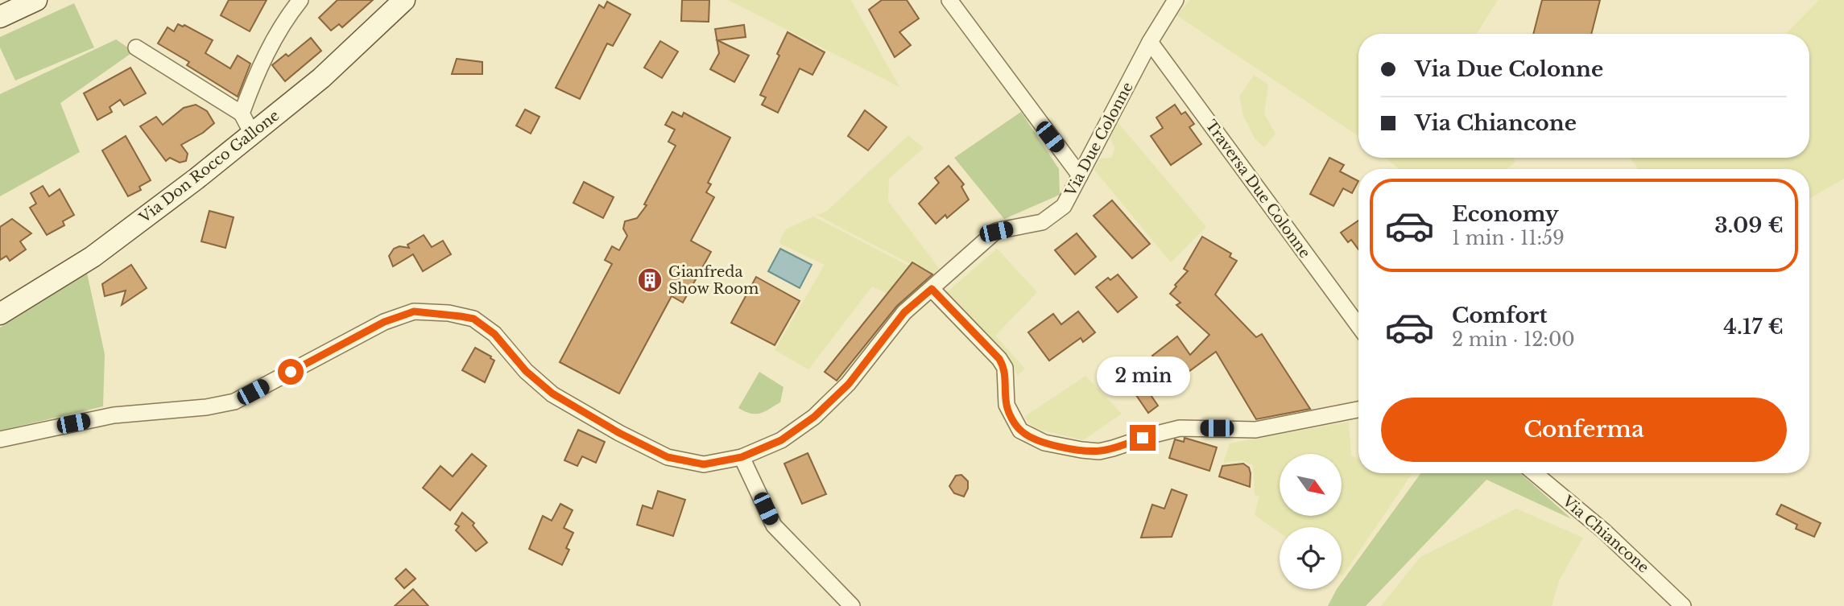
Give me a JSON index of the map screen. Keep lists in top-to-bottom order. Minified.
{"streets":{"main road":["Via Don Rocco Gallone"],"street":["Via Due Colonne","Traversa Due Colonne","Via Chiancone"]},"crossings":[["Via Due Colonne","Traversa Due Colonne"]],"places":{"building":["Gianfreda Show Room"]},"north":"bottom right","page":{"banner":["Via Due Colonne","Via Chiancone"],"list":[{"name":"Economy","note":"1 min · 11:59","value":"3.09 €"},{"name":"Comfort","note":"2 min · 12:00","value":"4.17 €"}],"bubble":"2 min","buttons":"Conferma"}}
